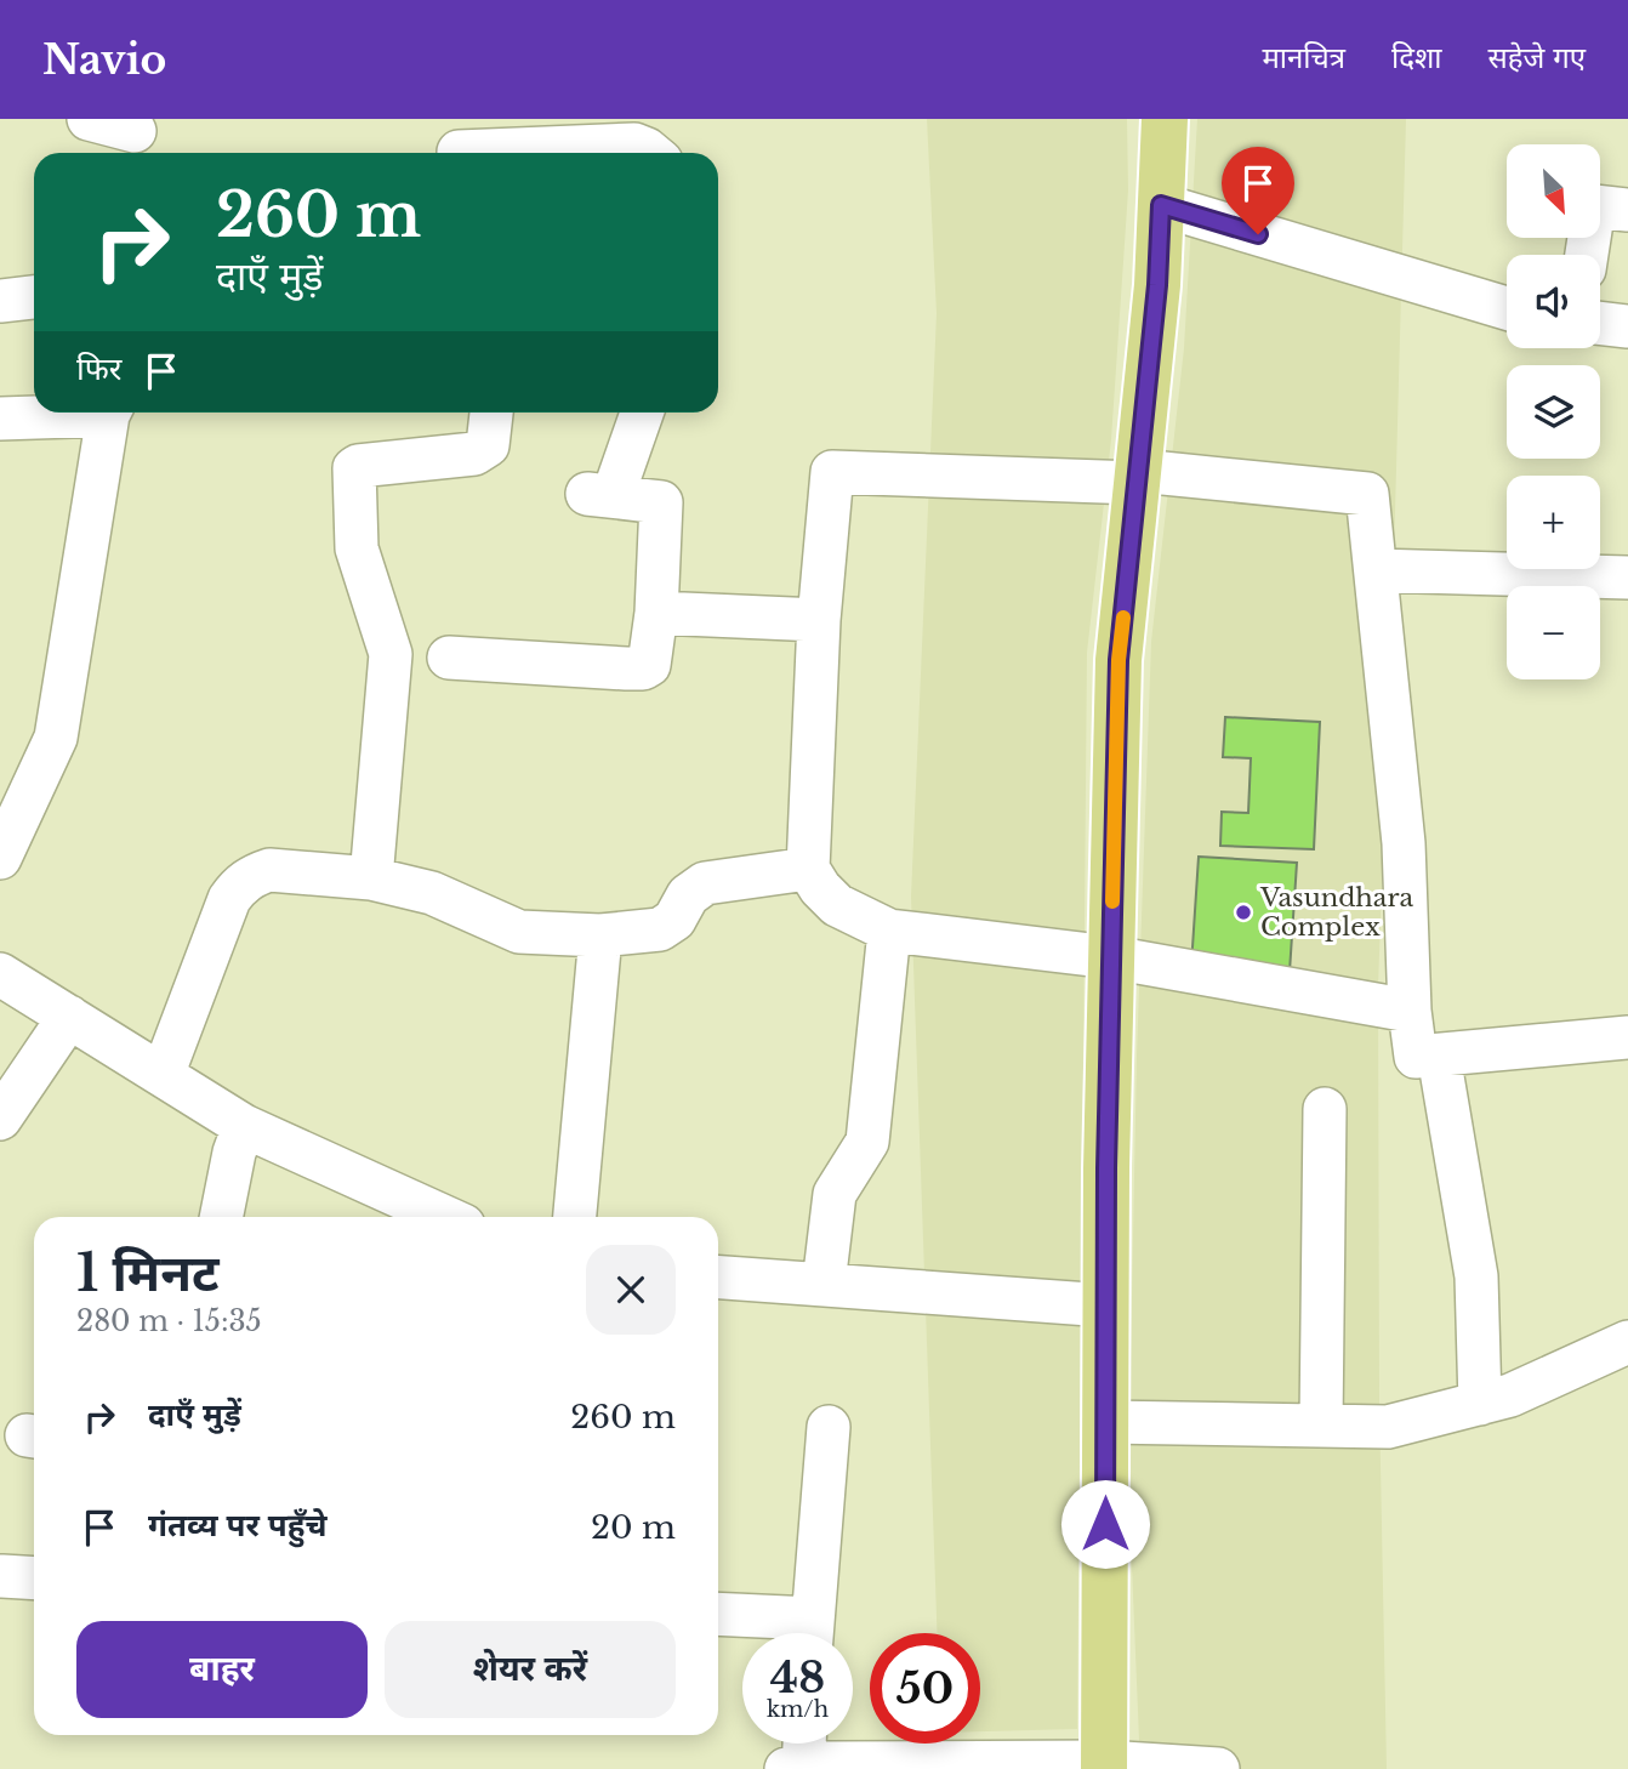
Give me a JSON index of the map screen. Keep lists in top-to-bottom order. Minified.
{"places":["Vasundhara Complex"],"north":"bottom right","page":{"header":"Navio","nav":["मानचित्र","दिशा","सहेजे गए"],"map_buttons":["+","−"],"turn":["260 m","दाएँ मुड़ें"],"then":"फिर","heading":["1 मिनट","280 m · 15:35"],"list":[{"name":"दाएँ मुड़ें","value":"260 m"},{"name":"गंतव्य पर पहुँचे","value":"20 m"}],"buttons":["बाहर","शेयर करें"],"speed":"48 km/h","limit":"50"}}
